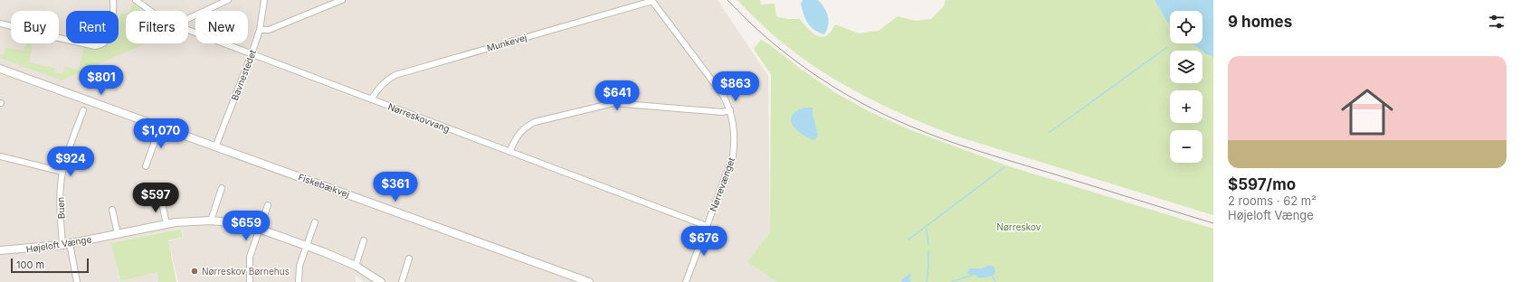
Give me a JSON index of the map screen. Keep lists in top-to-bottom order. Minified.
{"streets":{"street":["Munkevej","Bavnestedet","Nørreskovvang","Nørrevænget","Fiskebækvej","Buen","Højeloft Vænge"]},"crossings":[["Munkevej","Nørreskovvang"],["Munkevej","Nørrevænget"],["Bavnestedet","Nørreskovvang"],["Bavnestedet","Fiskebækvej"],["Nørreskovvang","Nørrevænget"],["Buen","Højeloft Vænge"]],"parks":["Nørreskov"],"places":["Nørreskov Børnehus"],"scale_bar":"100 m","page":{"heading":"9 homes","map_buttons":["+","−"],"chip":["Buy","Rent","Filters","New"],"list":[{"name":"$597/mo","note":"2 rooms · 62 m² · Højeloft Vænge"}],"price":["$801","$863","$641","$1,070","$924","$361","$597","$659","$676"],"scale":"100 m"}}
